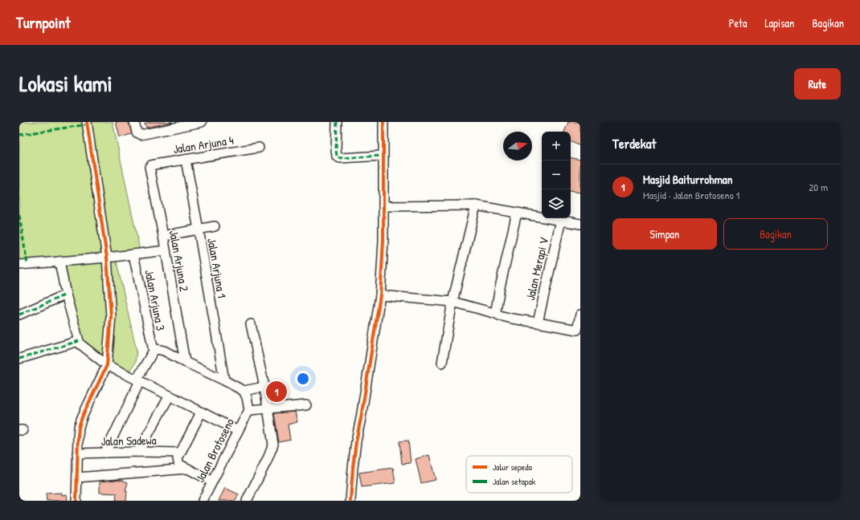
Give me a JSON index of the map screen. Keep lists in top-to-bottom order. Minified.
{"streets":{"street":["Jalan Arjuna 4","Jalan Arjuna 2","Jalan Arjuna 1","Jalan Merapi V","Jalan Arjuna 3","Jalan Sadewa","Jalan Brotoseno"]},"crossings":[["Jalan Arjuna 4","Jalan Arjuna 2"],["Jalan Arjuna 4","Jalan Arjuna 1"]],"legend":["Jalur sepeda","Jalan setapak"],"north":"right","page":{"header":"Turnpoint","nav":["Peta","Lapisan","Bagikan"],"title":"Lokasi kami","buttons":["Rute",["Simpan","Bagikan"]],"heading":"Terdekat","map_buttons":["+","−"],"list":[{"mark":"1","name":"Masjid Baiturrohman","note":"Masjid · Jalan Brotoseno 1","value":"20 m"}],"pins":"1"}}
